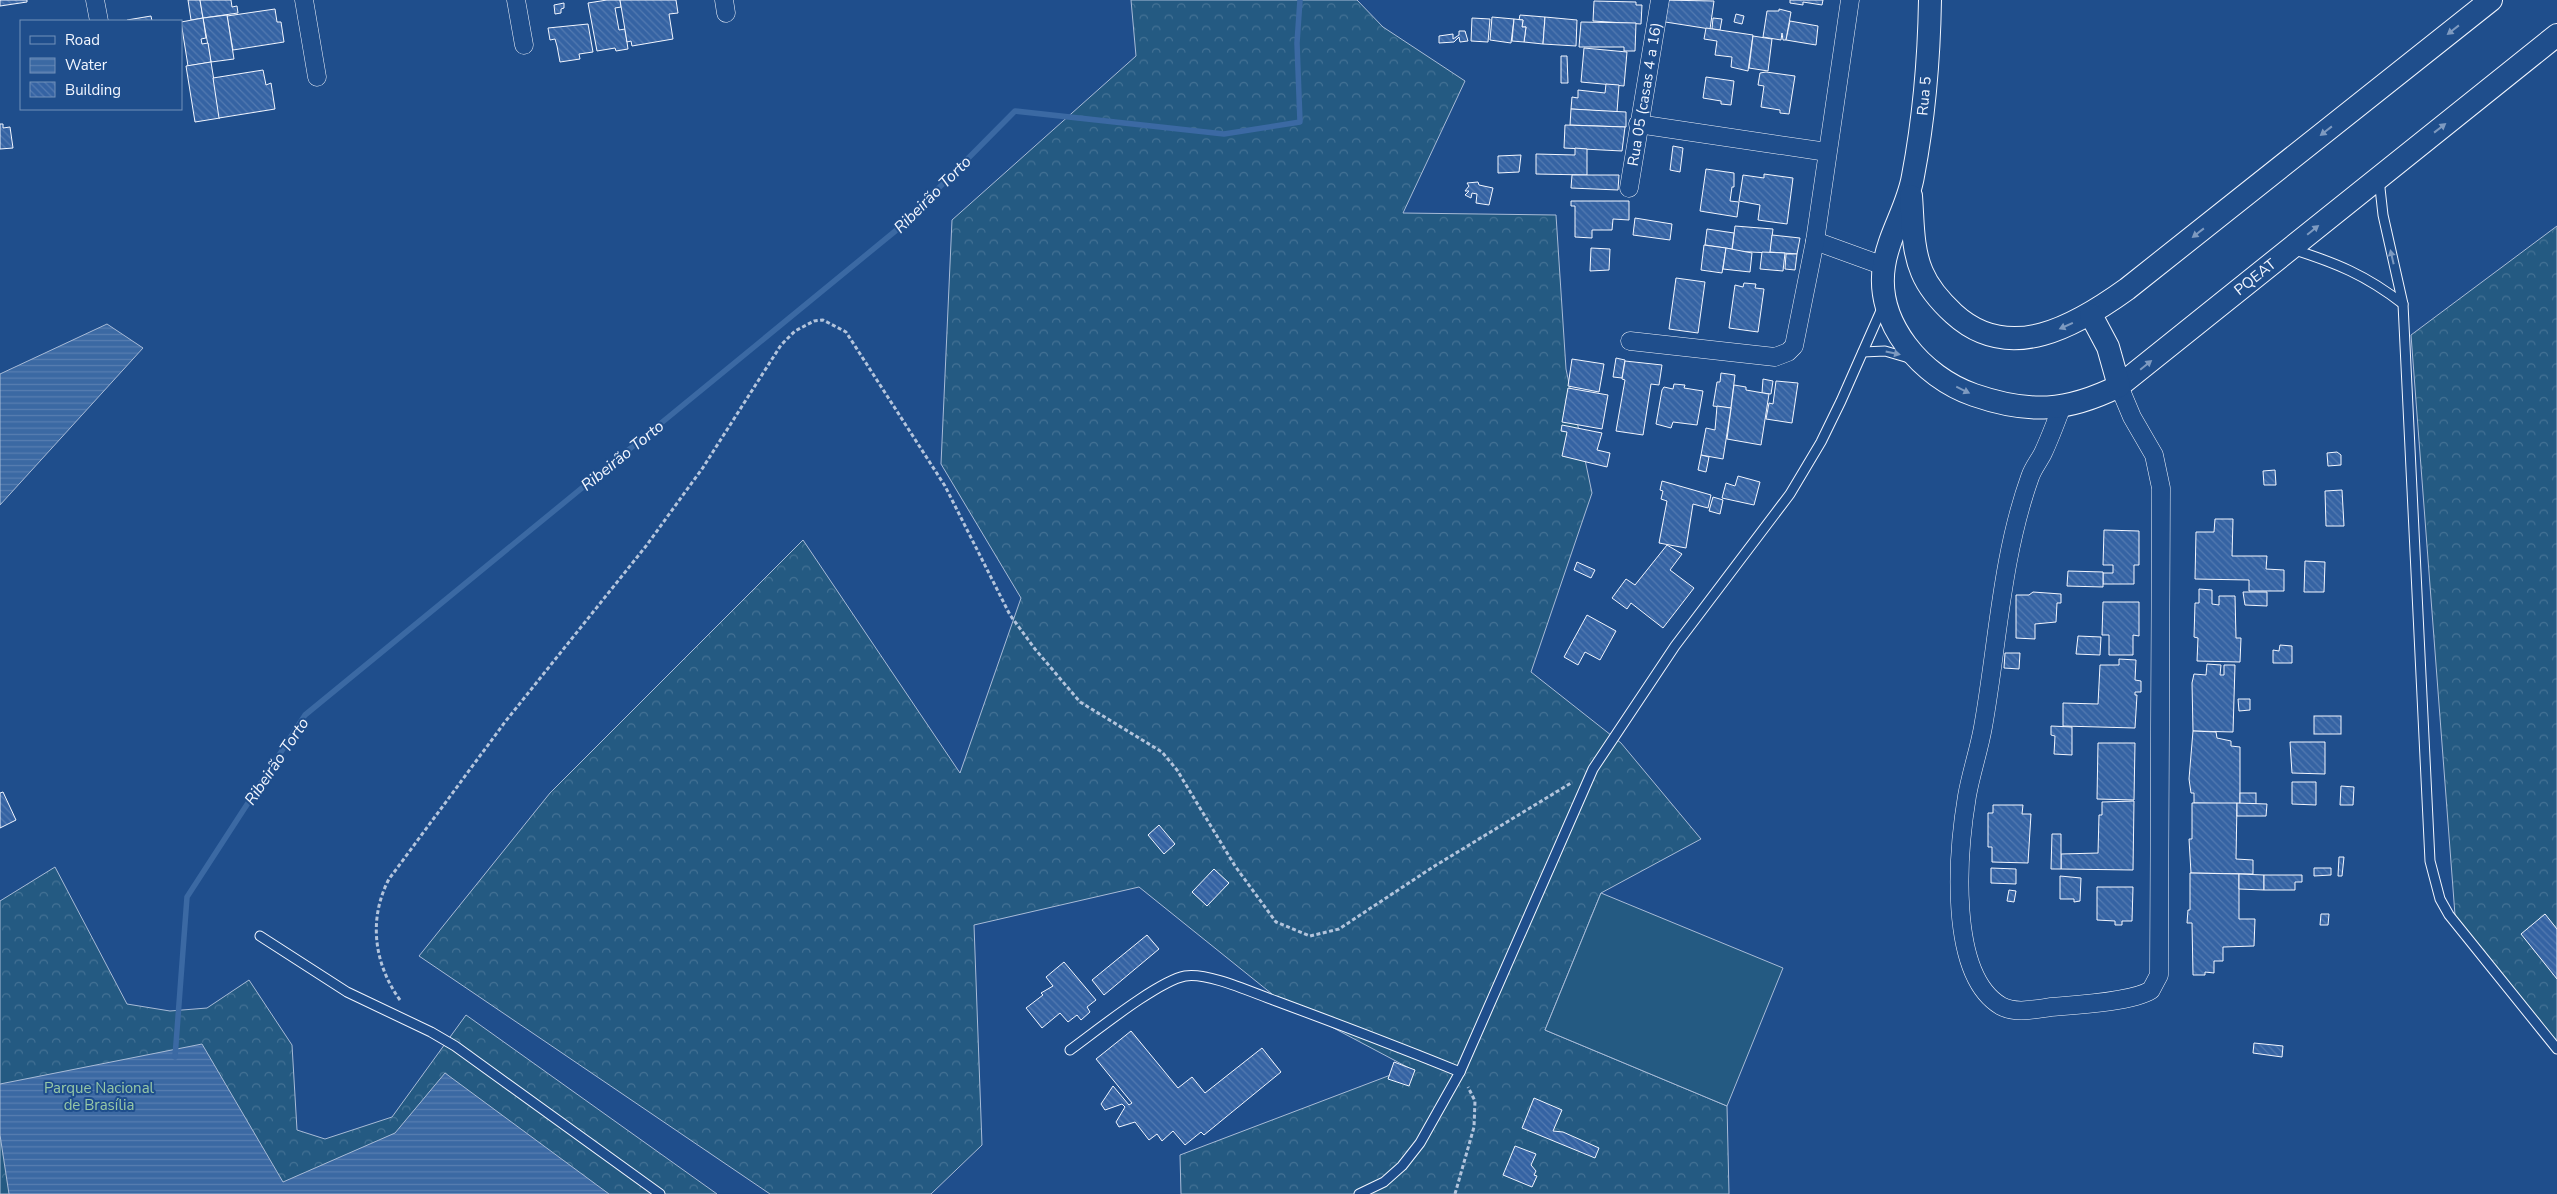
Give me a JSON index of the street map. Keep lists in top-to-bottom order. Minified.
{"streets":{"street":["Rua 05 (casas 4 a 16)","Rua 5","PQEAT"]},"water":["Ribeirão Torto"],"parks":["Parque Nacional de Brasília"],"legend":["Road","Water","Building"]}
